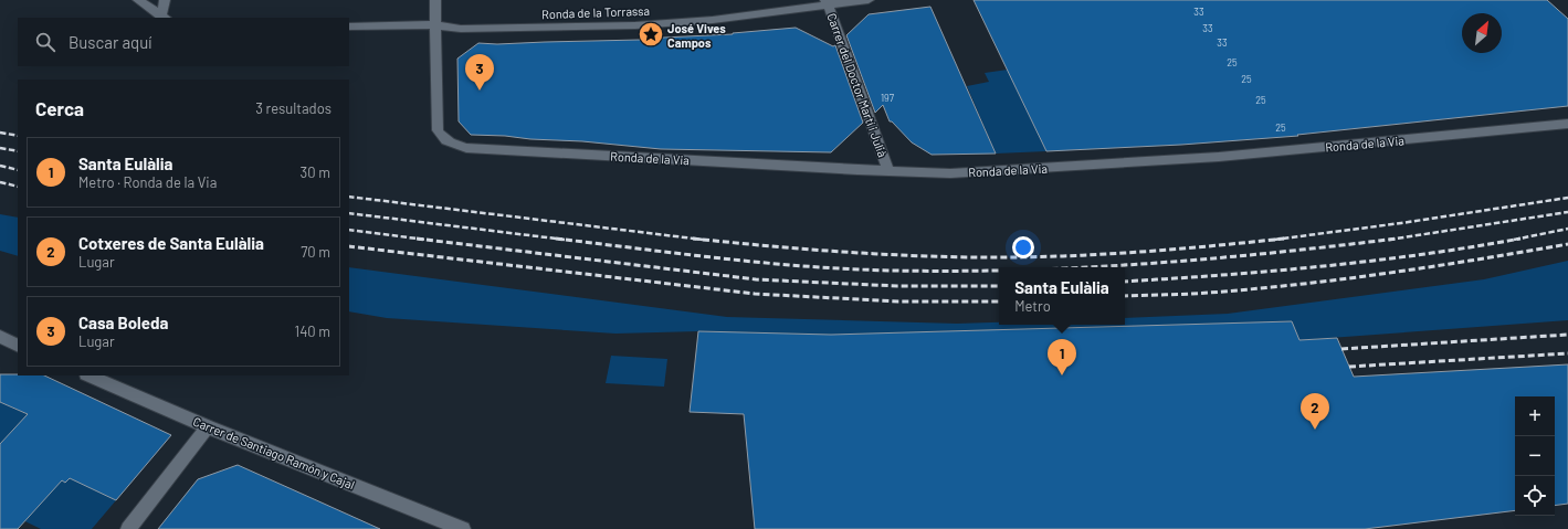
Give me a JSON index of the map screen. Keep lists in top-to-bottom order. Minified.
{"streets":{"street":["Ronda de la Torrassa","Carrer del Doctor Martí i Julià","Ronda de la Via","Carrer de Santiago Ramón y Cajal"]},"crossings":[["Ronda de la Torrassa","Carrer del Doctor Martí i Julià"],["Ronda de la Torrassa","Ronda de la Via"],["Carrer del Doctor Martí i Julià","Ronda de la Via"]],"places":{"place":["José Vives Campos"]},"house_numbers":["33","33","33","25","25","197","25","25"],"north":"top right","page":{"search":"Buscar aquí","pins":["3","1","2"],"heading":["Cerca","3 resultados"],"list":[{"mark":"1","name":"Santa Eulàlia","note":"Metro · Ronda de la Via","value":"30 m"},{"mark":"2","name":"Cotxeres de Santa Eulàlia","note":"Lugar","value":"70 m"},{"mark":"3","name":"Casa Boleda","note":"Lugar","value":"140 m"}],"popup":["Santa Eulàlia","Metro"],"map_buttons":["+","−"]}}
